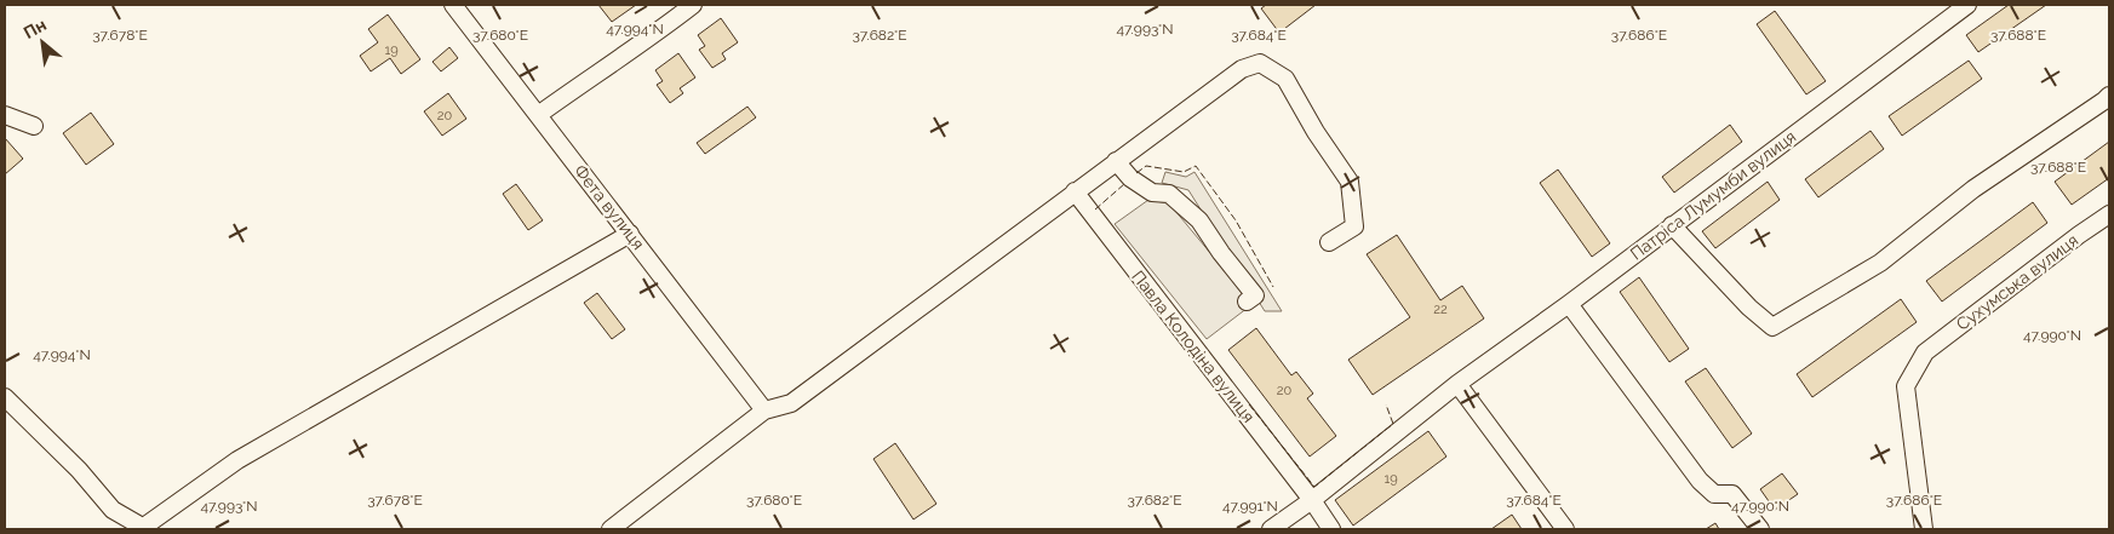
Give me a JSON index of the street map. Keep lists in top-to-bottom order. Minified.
{"streets":{"street":["Патріса Лумумби вулиця","Фета вулиця","Сухумська вулиця","Павла Колодіна вулиця"]},"crossings":[["Патріса Лумумби вулиця","Павла Колодіна вулиця"]],"house_numbers":["19","20","22","20","19"],"north":"top left","coordinates":["47.993°N","47.994°N","37.678°E","37.680°E","37.684°E","37.686°E","37.682°E","37.688°E","47.990°N","47.991°N"]}
